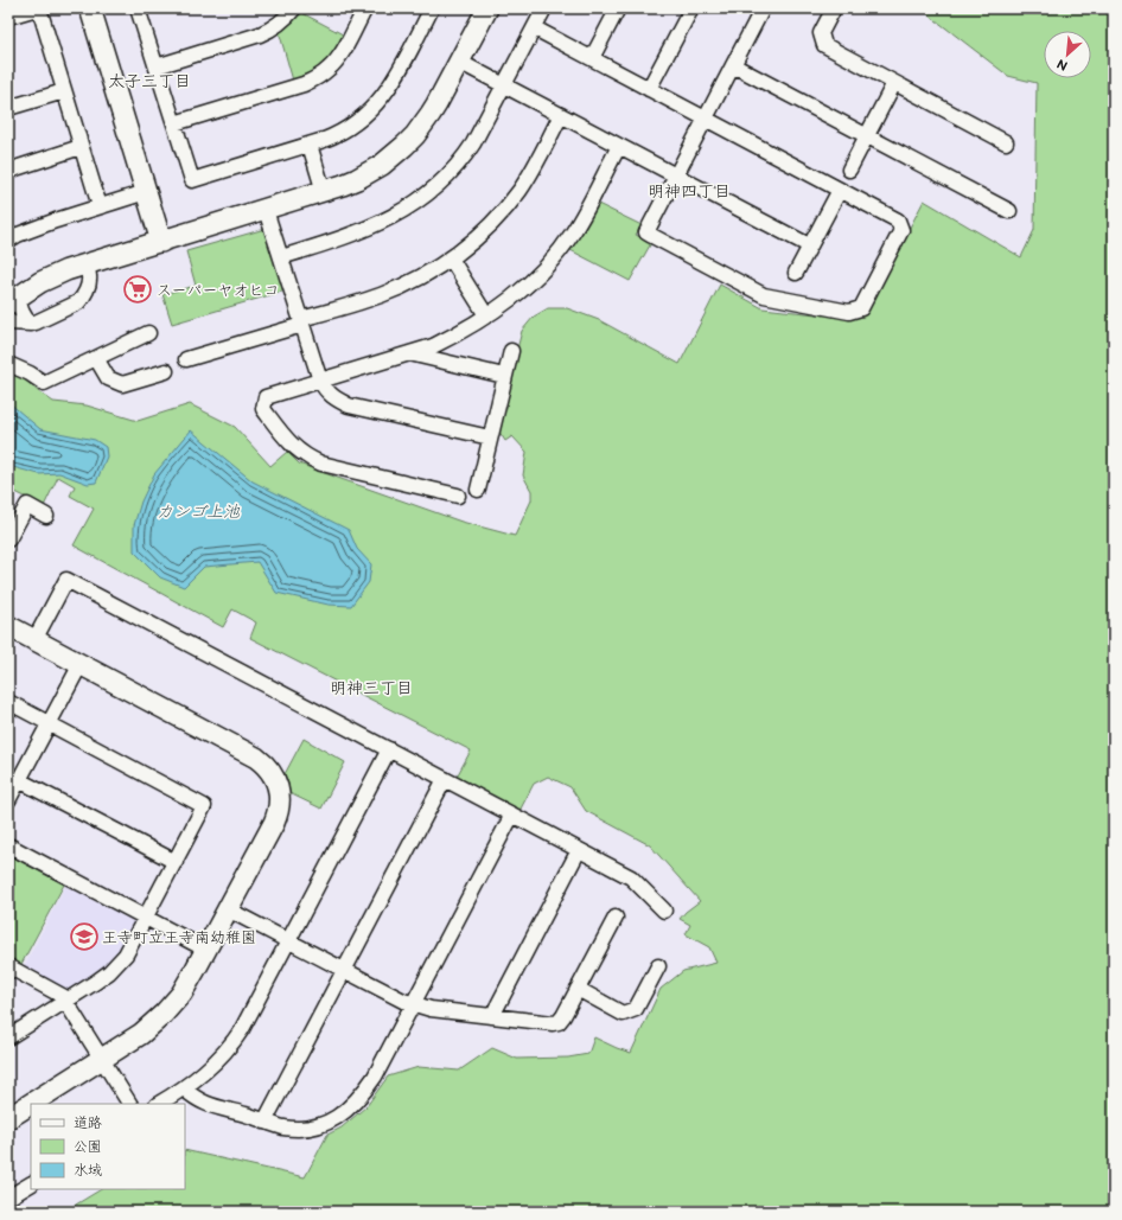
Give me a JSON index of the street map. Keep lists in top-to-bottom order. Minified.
{"districts":["太子三丁目","明神四丁目","明神三丁目"],"water":["カンゴ上池"],"places":{"supermarket":["スーパーヤオヒコ"],"school or university":["王寺町立王寺南幼稚園"]},"legend":["道路","公園","水域"],"north":"bottom left"}
